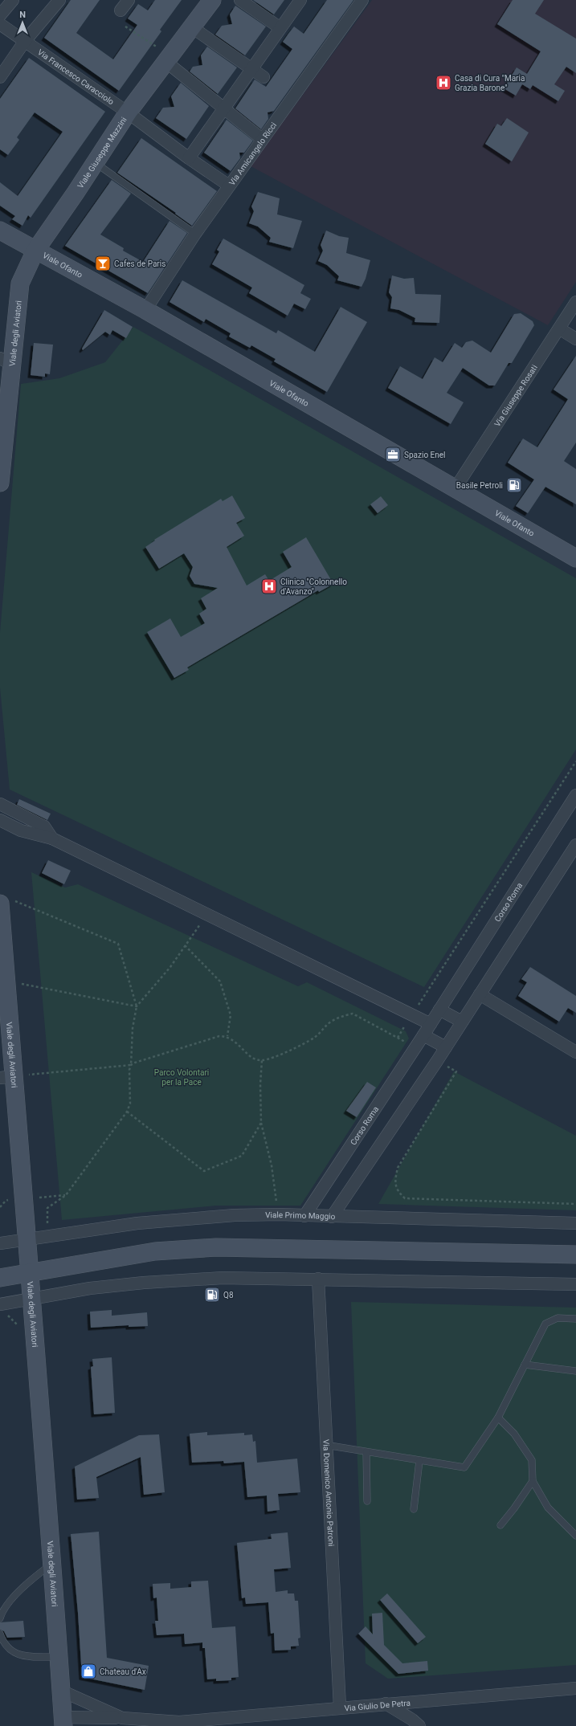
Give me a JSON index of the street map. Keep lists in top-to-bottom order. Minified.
{"streets":{"main road":["Viale Giuseppe Mazzini","Viale Ofanto","Viale degli Aviatori"],"street":["Via Francesco Caracciolo","Via Amicangelo Ricci","Via Giuseppe Rosati","Corso Roma","Viale Primo Maggio","Via Domenico Antonio Patroni","Via Giulio De Petra"]},"crossings":[["Via Francesco Caracciolo","Viale Giuseppe Mazzini"],["Via Francesco Caracciolo","Via Amicangelo Ricci"],["Viale Giuseppe Mazzini","Viale Ofanto"],["Viale Giuseppe Mazzini","Viale degli Aviatori"],["Via Amicangelo Ricci","Viale Ofanto"],["Viale Ofanto","Viale degli Aviatori"],["Viale Ofanto","Via Giuseppe Rosati"],["Viale degli Aviatori","Viale Primo Maggio"],["Corso Roma","Viale Primo Maggio"],["Via Domenico Antonio Patroni","Via Giulio De Petra"]],"parks":["Parco Volontari per la Pace"],"places":{"hospital":["Casa di Cura \"Maria Grazia Barone\"","Clinica \"Colonnello d'Avanzo\""],"bar":["Cafes de Paris"],"office":["Spazio Enel"],"fuel station":["Basile Petroli","Q8"],"shop":["Chateau d'Ax"]},"north":"top"}
